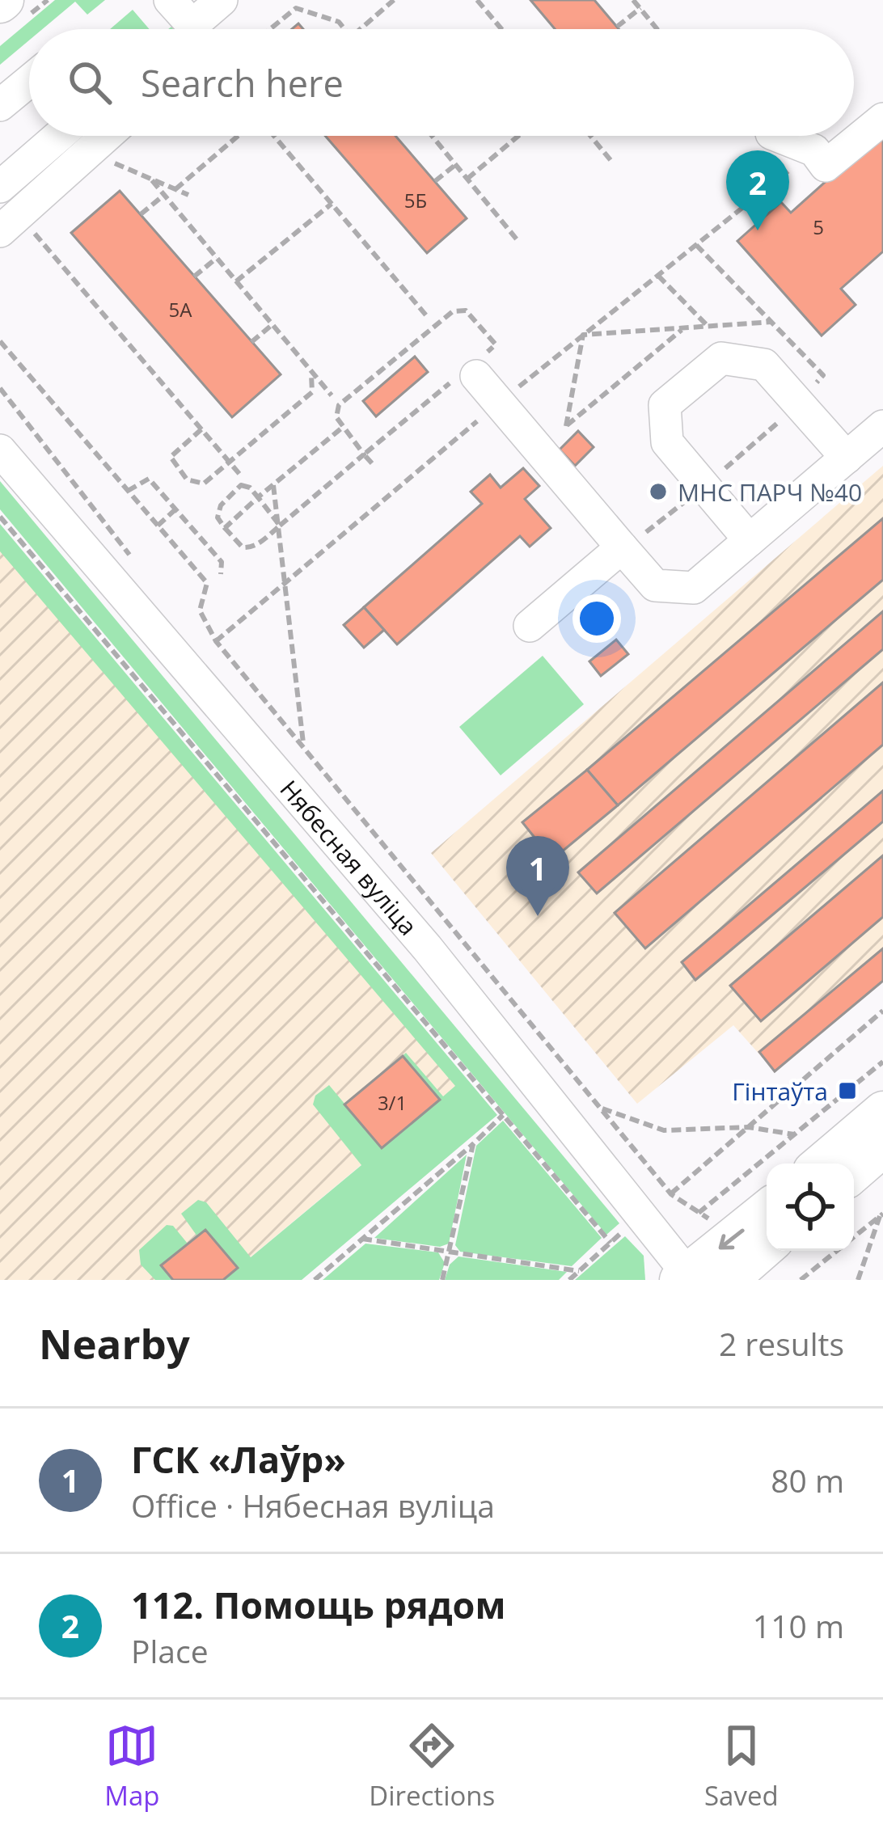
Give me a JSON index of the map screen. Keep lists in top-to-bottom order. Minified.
{"streets":{"street":["Нябесная вуліца"]},"places":{"other":["МНС ПАРЧ №40"],"transit":["Гінтаўта"]},"house_numbers":["5Б","5","5А","3/1"],"page":{"search":"Search here","pins":["2","1"],"heading":["Nearby","2 results"],"list":[{"mark":"1","name":"ГСК «Лаўр»","note":"Office · Нябесная вуліца","value":"80 m"},{"mark":"2","name":"112. Помощь рядом","note":"Place","value":"110 m"}],"nav":["Map","Directions","Saved"]}}
